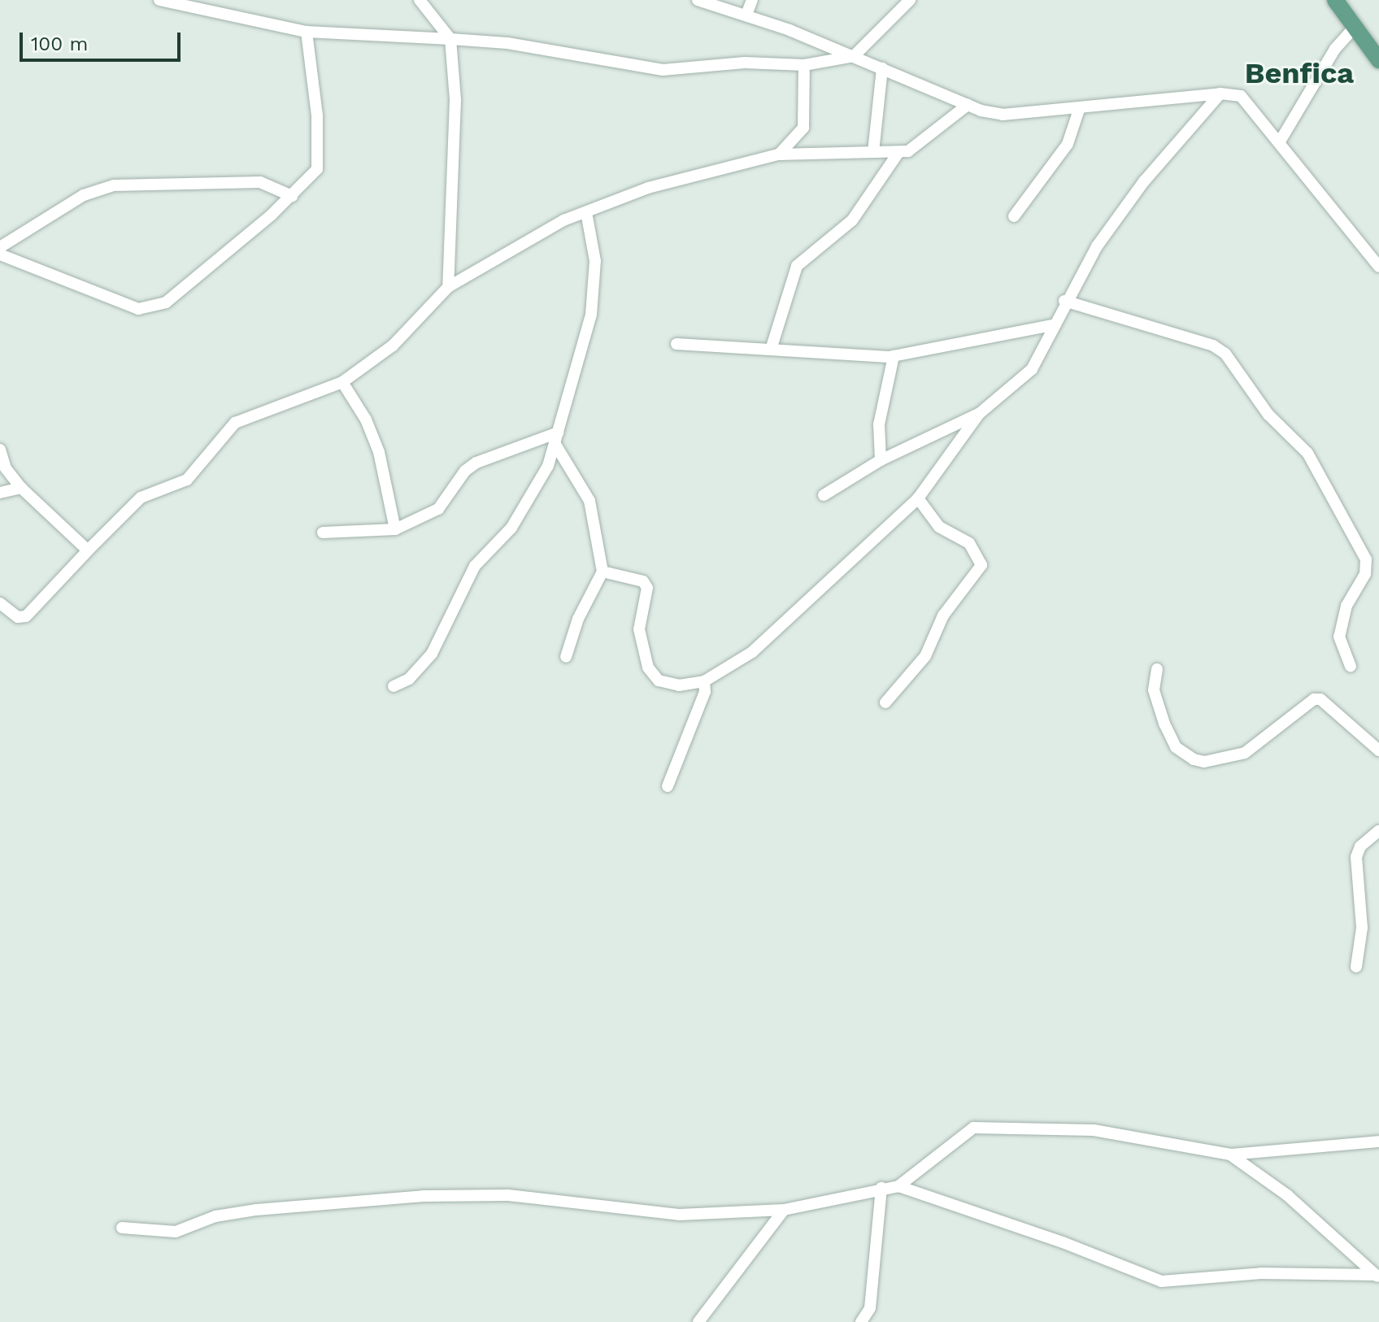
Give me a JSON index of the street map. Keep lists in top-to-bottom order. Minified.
{"districts":["Benfica"],"scale_bar":"100 m"}
